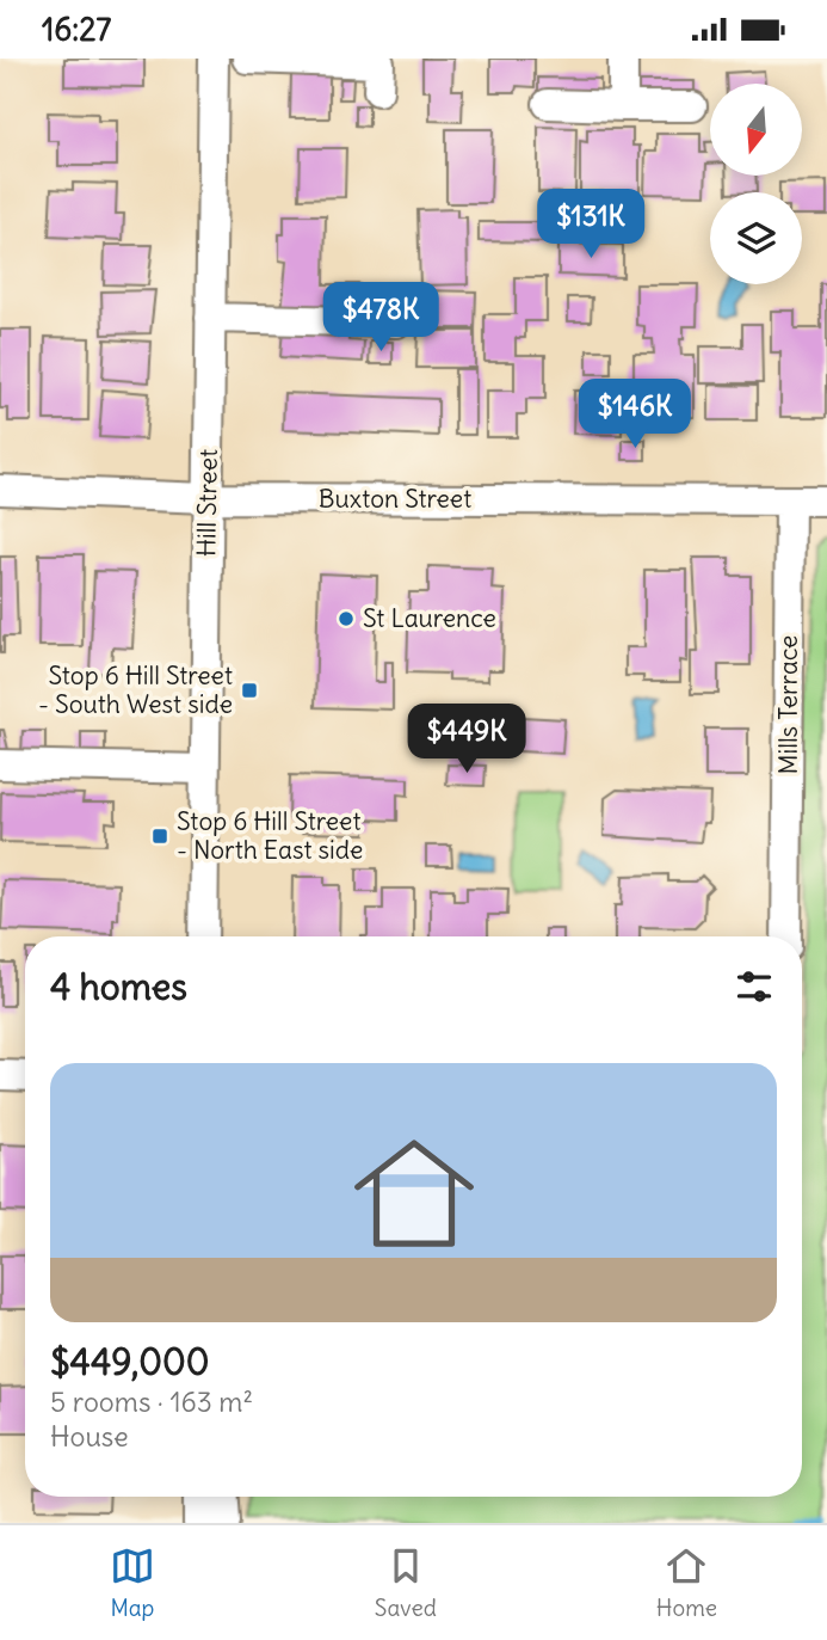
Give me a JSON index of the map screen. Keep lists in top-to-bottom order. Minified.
{"streets":{"street":["Buxton Street","Hill Street","Mills Terrace"]},"crossings":[["Buxton Street","Hill Street"],["Buxton Street","Mills Terrace"]],"places":{"other":["St Laurence"],"transit":["Stop 6 Hill Street - South West side","Stop 6 Hill Street - North East side"]},"north":"bottom","page":{"status":"16:27","price":["$131K","$478K","$146K","$449K"],"heading":"4 homes","list":[{"name":"$449,000","note":"5 rooms · 163 m² · House"}],"tabs":["Map","Saved","Home"]}}
